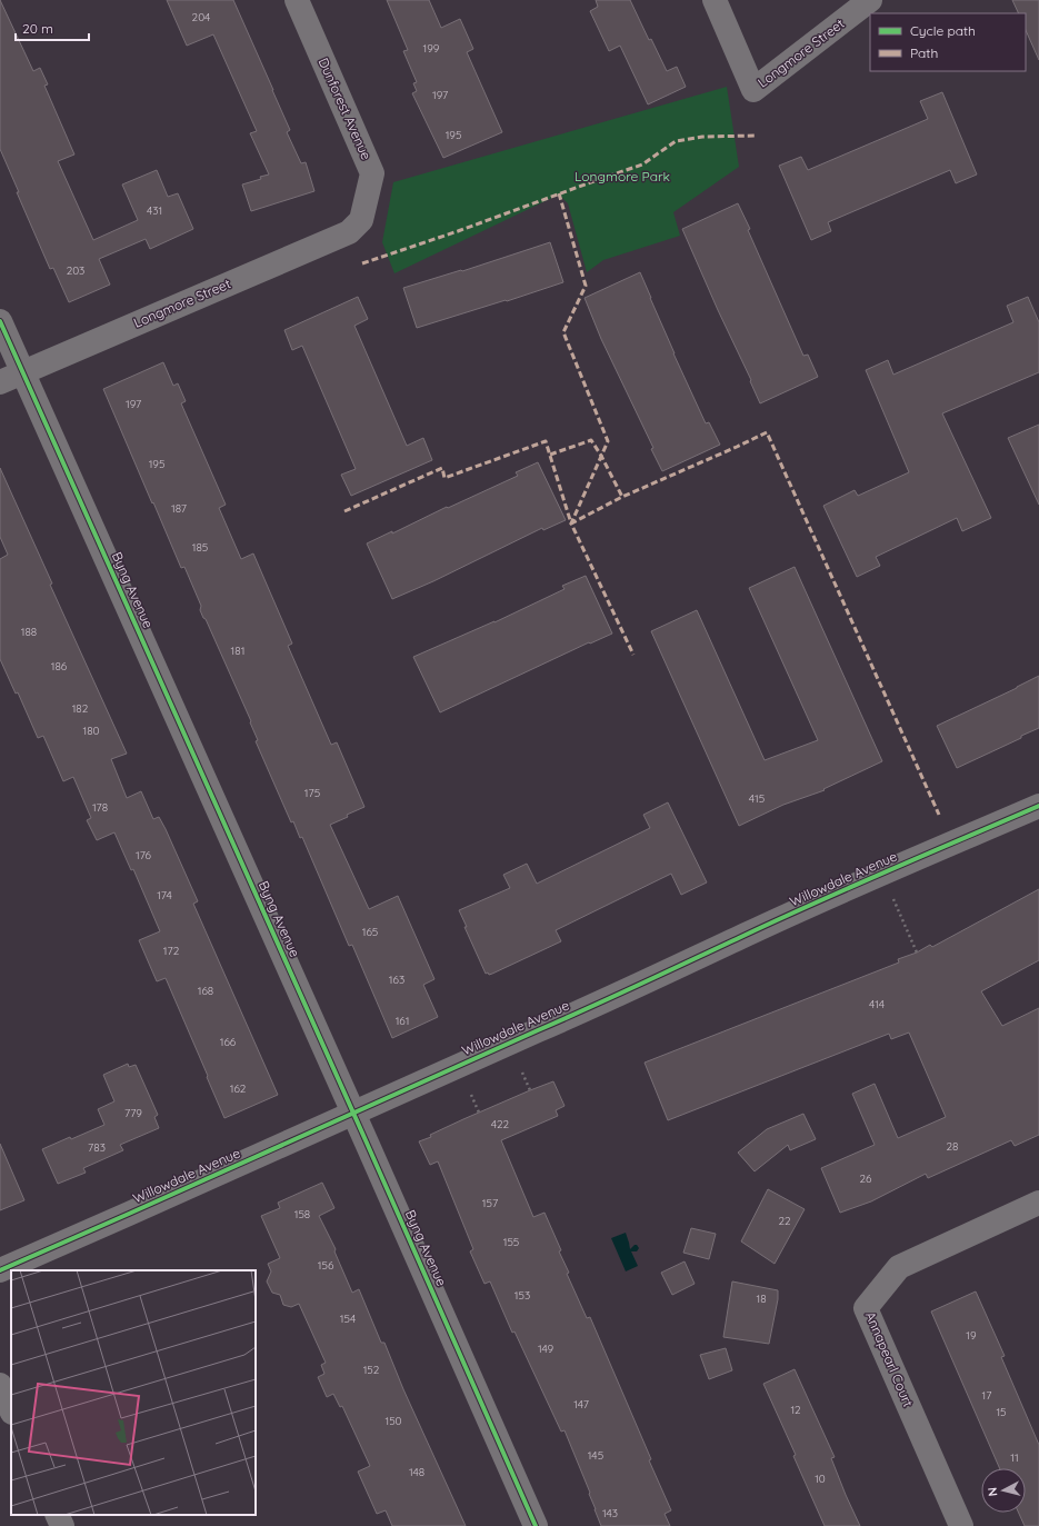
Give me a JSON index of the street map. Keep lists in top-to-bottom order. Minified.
{"streets":{"street":["Longmore Street","Dunforest Avenue","Byng Avenue","Willowdale Avenue","Annapearl Court"]},"crossings":[["Longmore Street","Dunforest Avenue"],["Longmore Street","Byng Avenue"],["Byng Avenue","Willowdale Avenue"]],"parks":["Longmore Park"],"house_numbers":["204","199","197","195","431","203","197","195","187","185","188","181","186","182","180","175","415","178","176","174","165","172","163","168","414","161","166","162","779","422","28","783","26","157","158","22","155","156","153","18","154","19","149","152","17","147","12","15","150","145","11","148","10","143"],"legend":["Cycle path","Path"],"scale_bar":"20 m","north":"left"}
